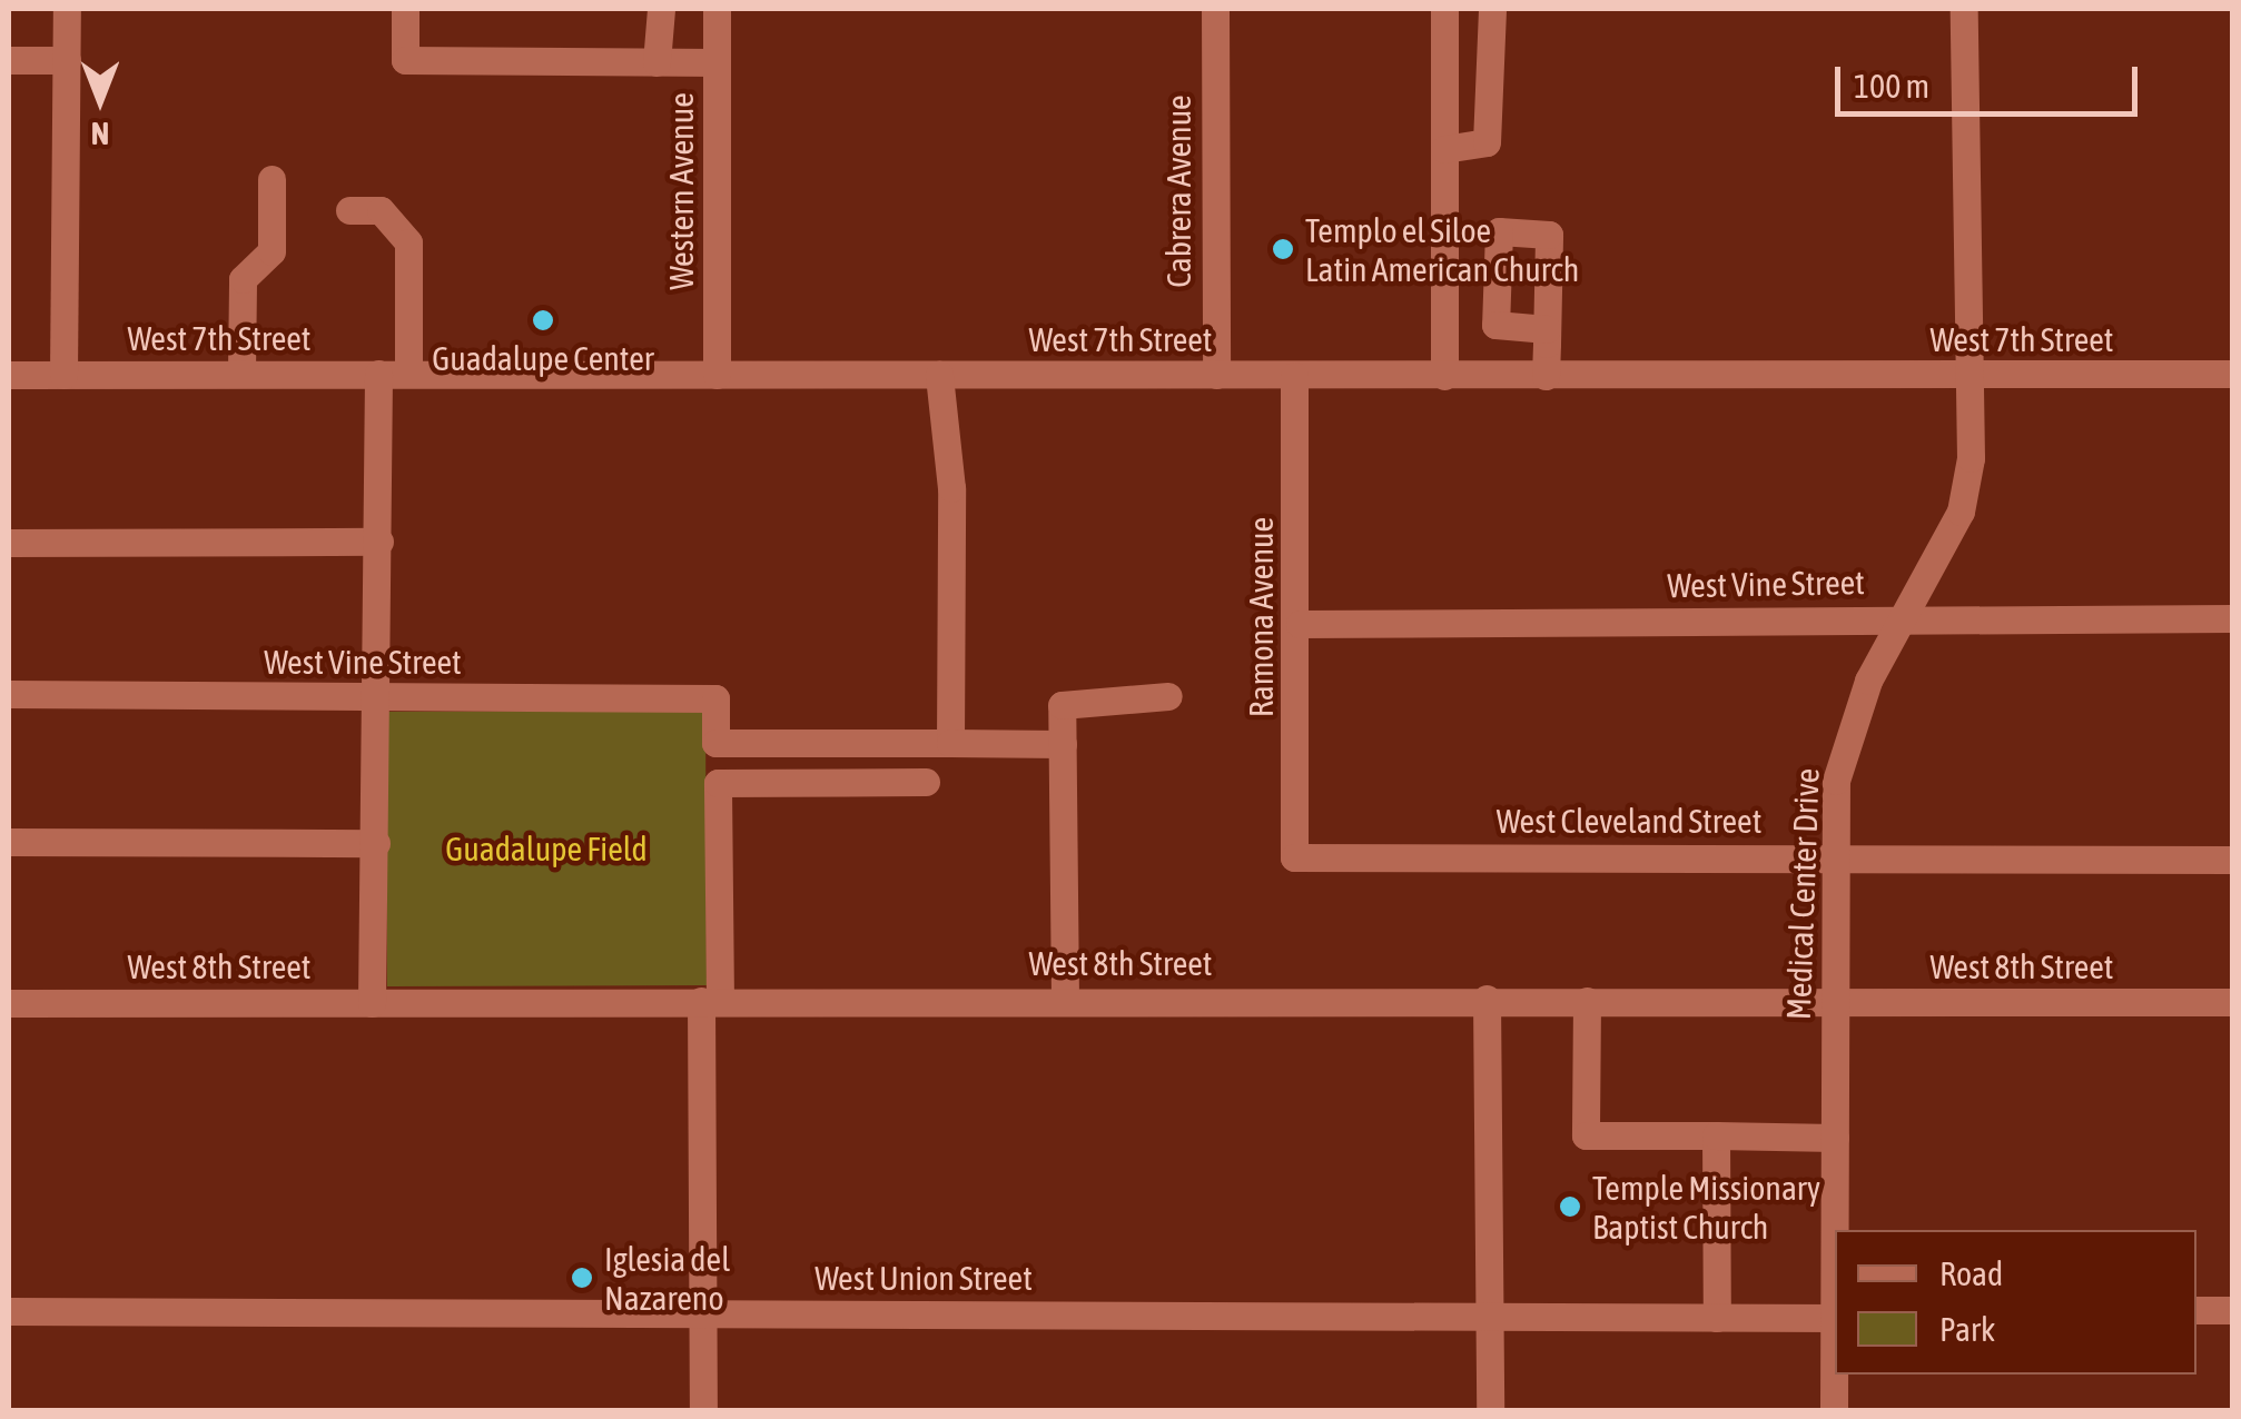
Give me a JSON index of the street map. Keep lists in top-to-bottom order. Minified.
{"streets":{"street":["Western Avenue","Cabrera Avenue","West 7th Street","West Vine Street","Ramona Avenue","West Cleveland Street","Medical Center Drive","West 8th Street","West Union Street"]},"crossings":[["Western Avenue","West 7th Street"],["Cabrera Avenue","West 7th Street"],["West 7th Street","Ramona Avenue"],["West 7th Street","Medical Center Drive"],["West Vine Street","Ramona Avenue"],["West Vine Street","Medical Center Drive"],["Ramona Avenue","West Cleveland Street"],["West Cleveland Street","Medical Center Drive"],["Medical Center Drive","West 8th Street"]],"parks":["Guadalupe Field"],"places":["Templo el Siloe Latin American Church","Guadalupe Center","Temple Missionary Baptist Church","Iglesia del Nazareno"],"legend":["Road","Park"],"scale_bar":"100 m","north":"bottom"}
